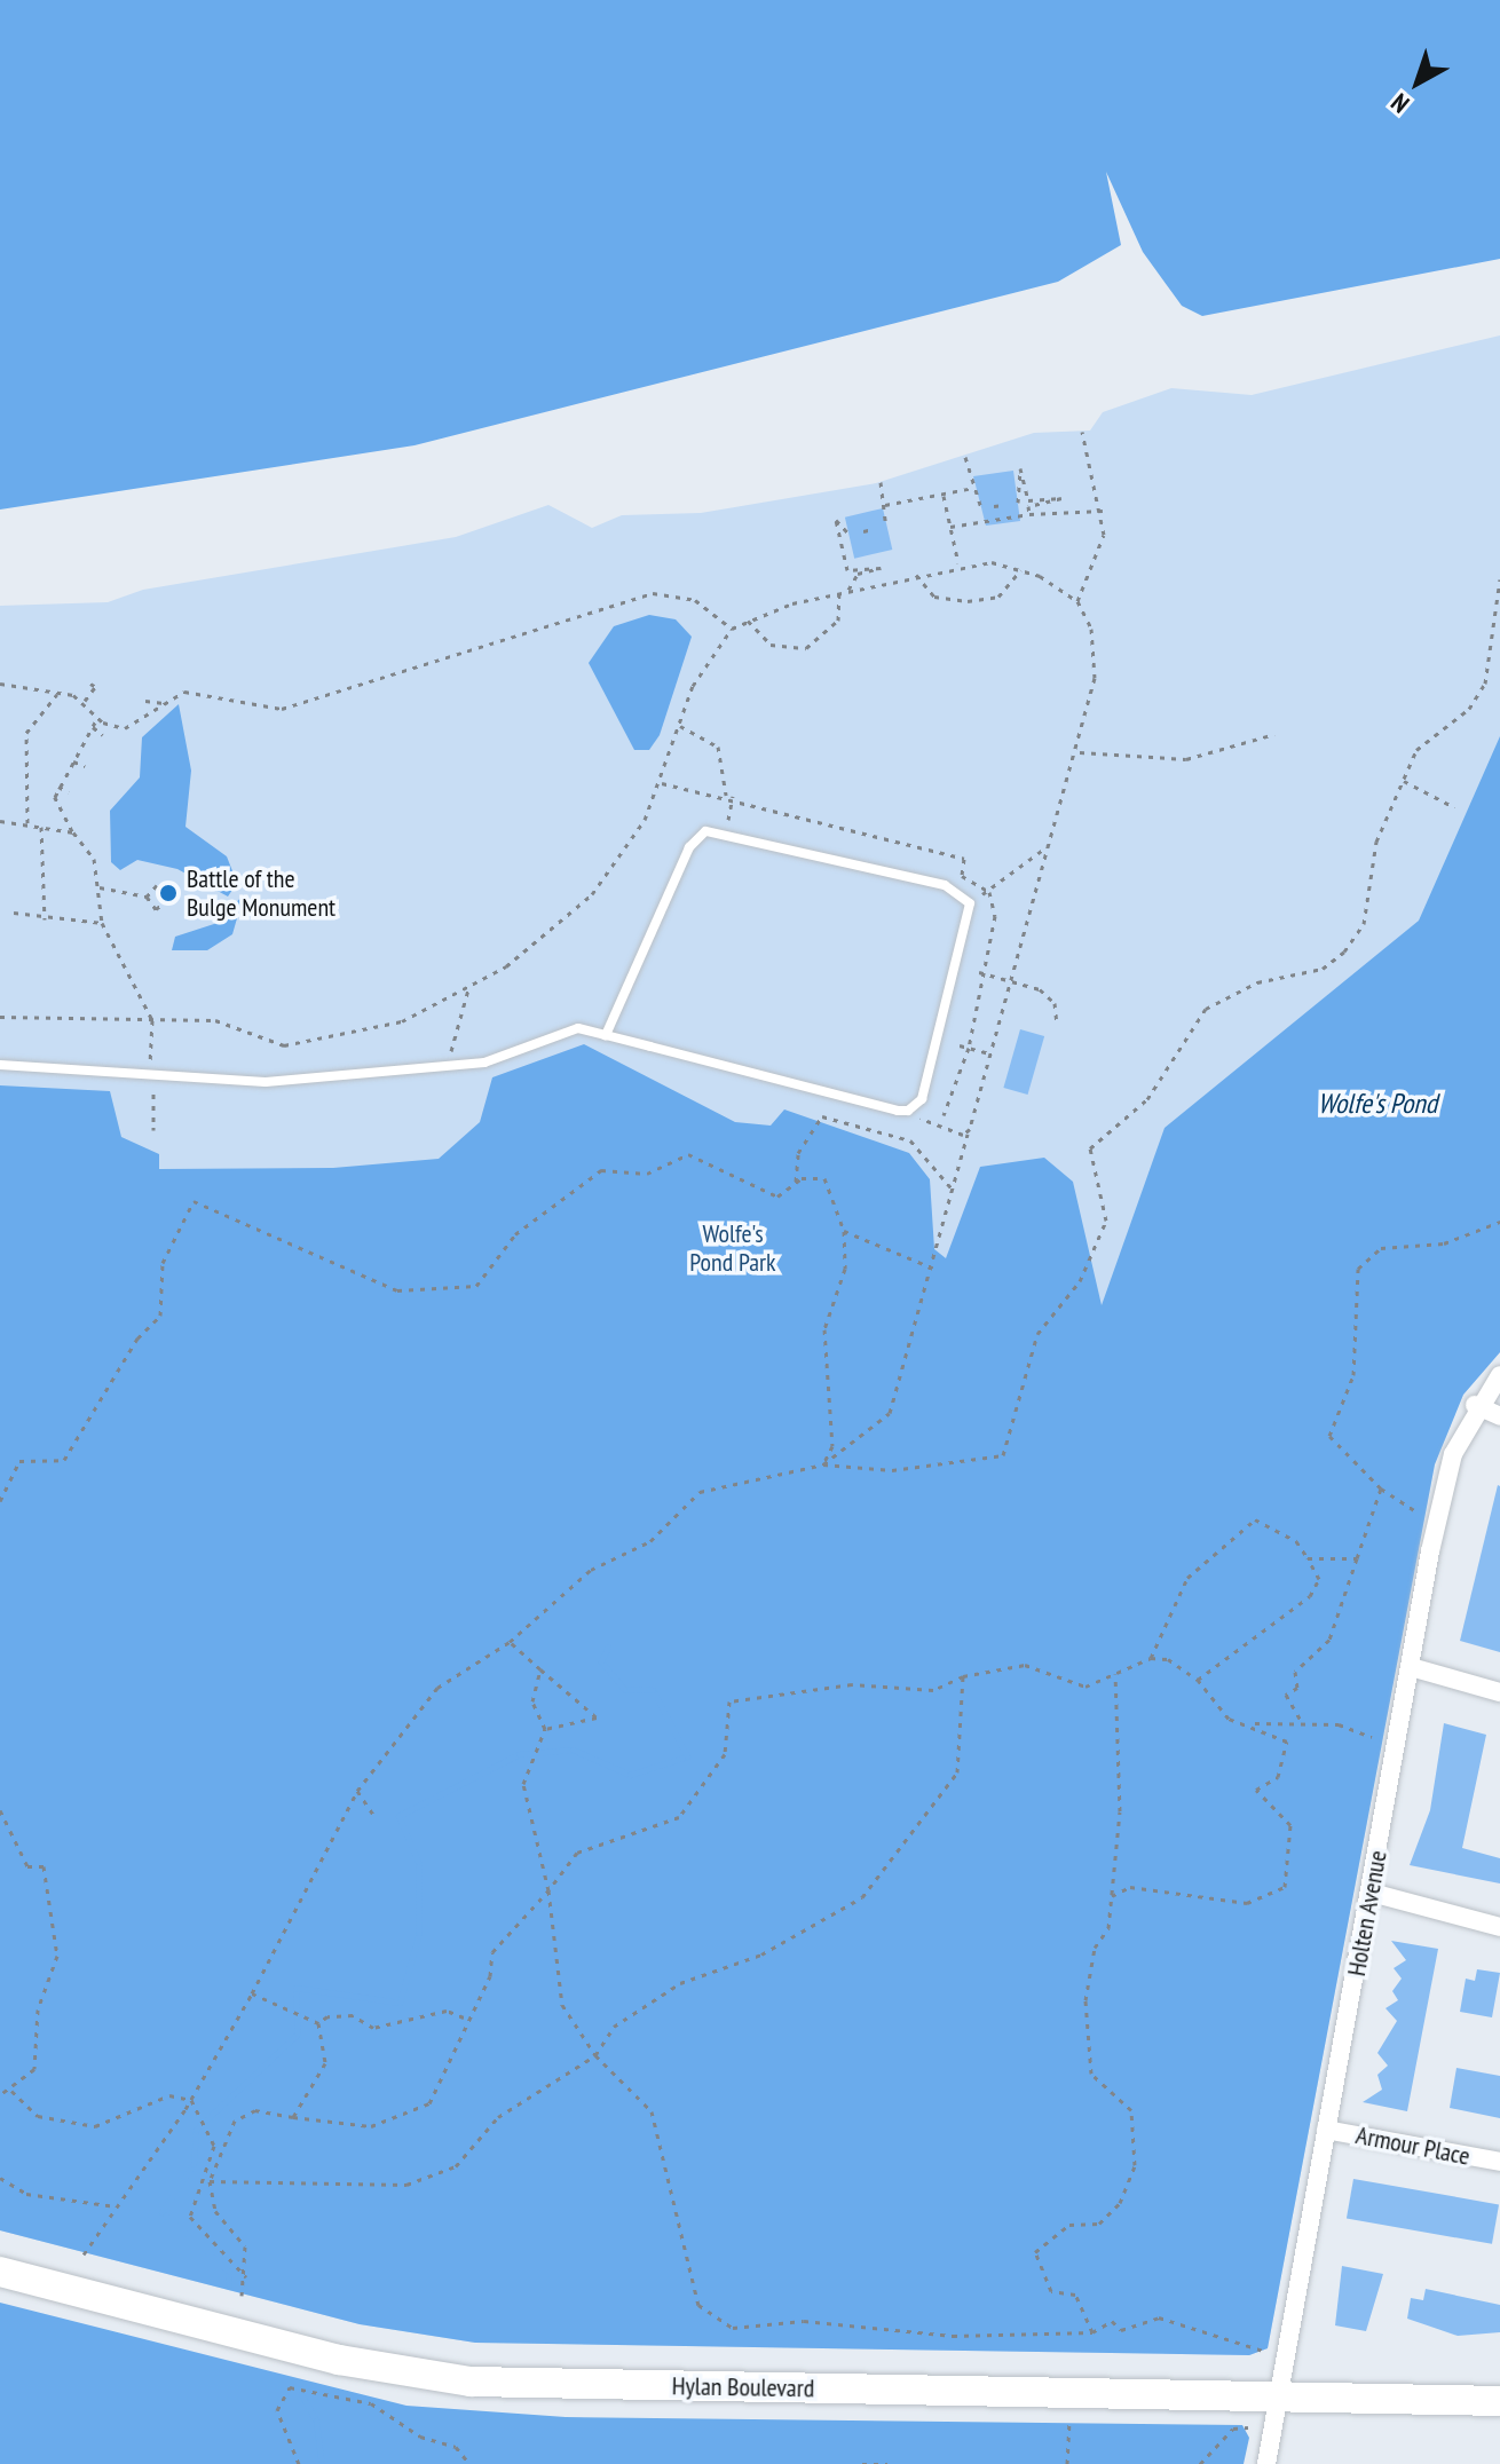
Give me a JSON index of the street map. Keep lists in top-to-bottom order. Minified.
{"streets":{"main road":["Hylan Boulevard"],"street":["Holten Avenue","Armour Place"]},"crossings":[["Holten Avenue","Armour Place"],["Holten Avenue","Hylan Boulevard"]],"water":["Wolfe's Pond"],"parks":["Wolfe's Pond Park"],"places":["Battle of the Bulge Monument"],"north":"bottom left"}
